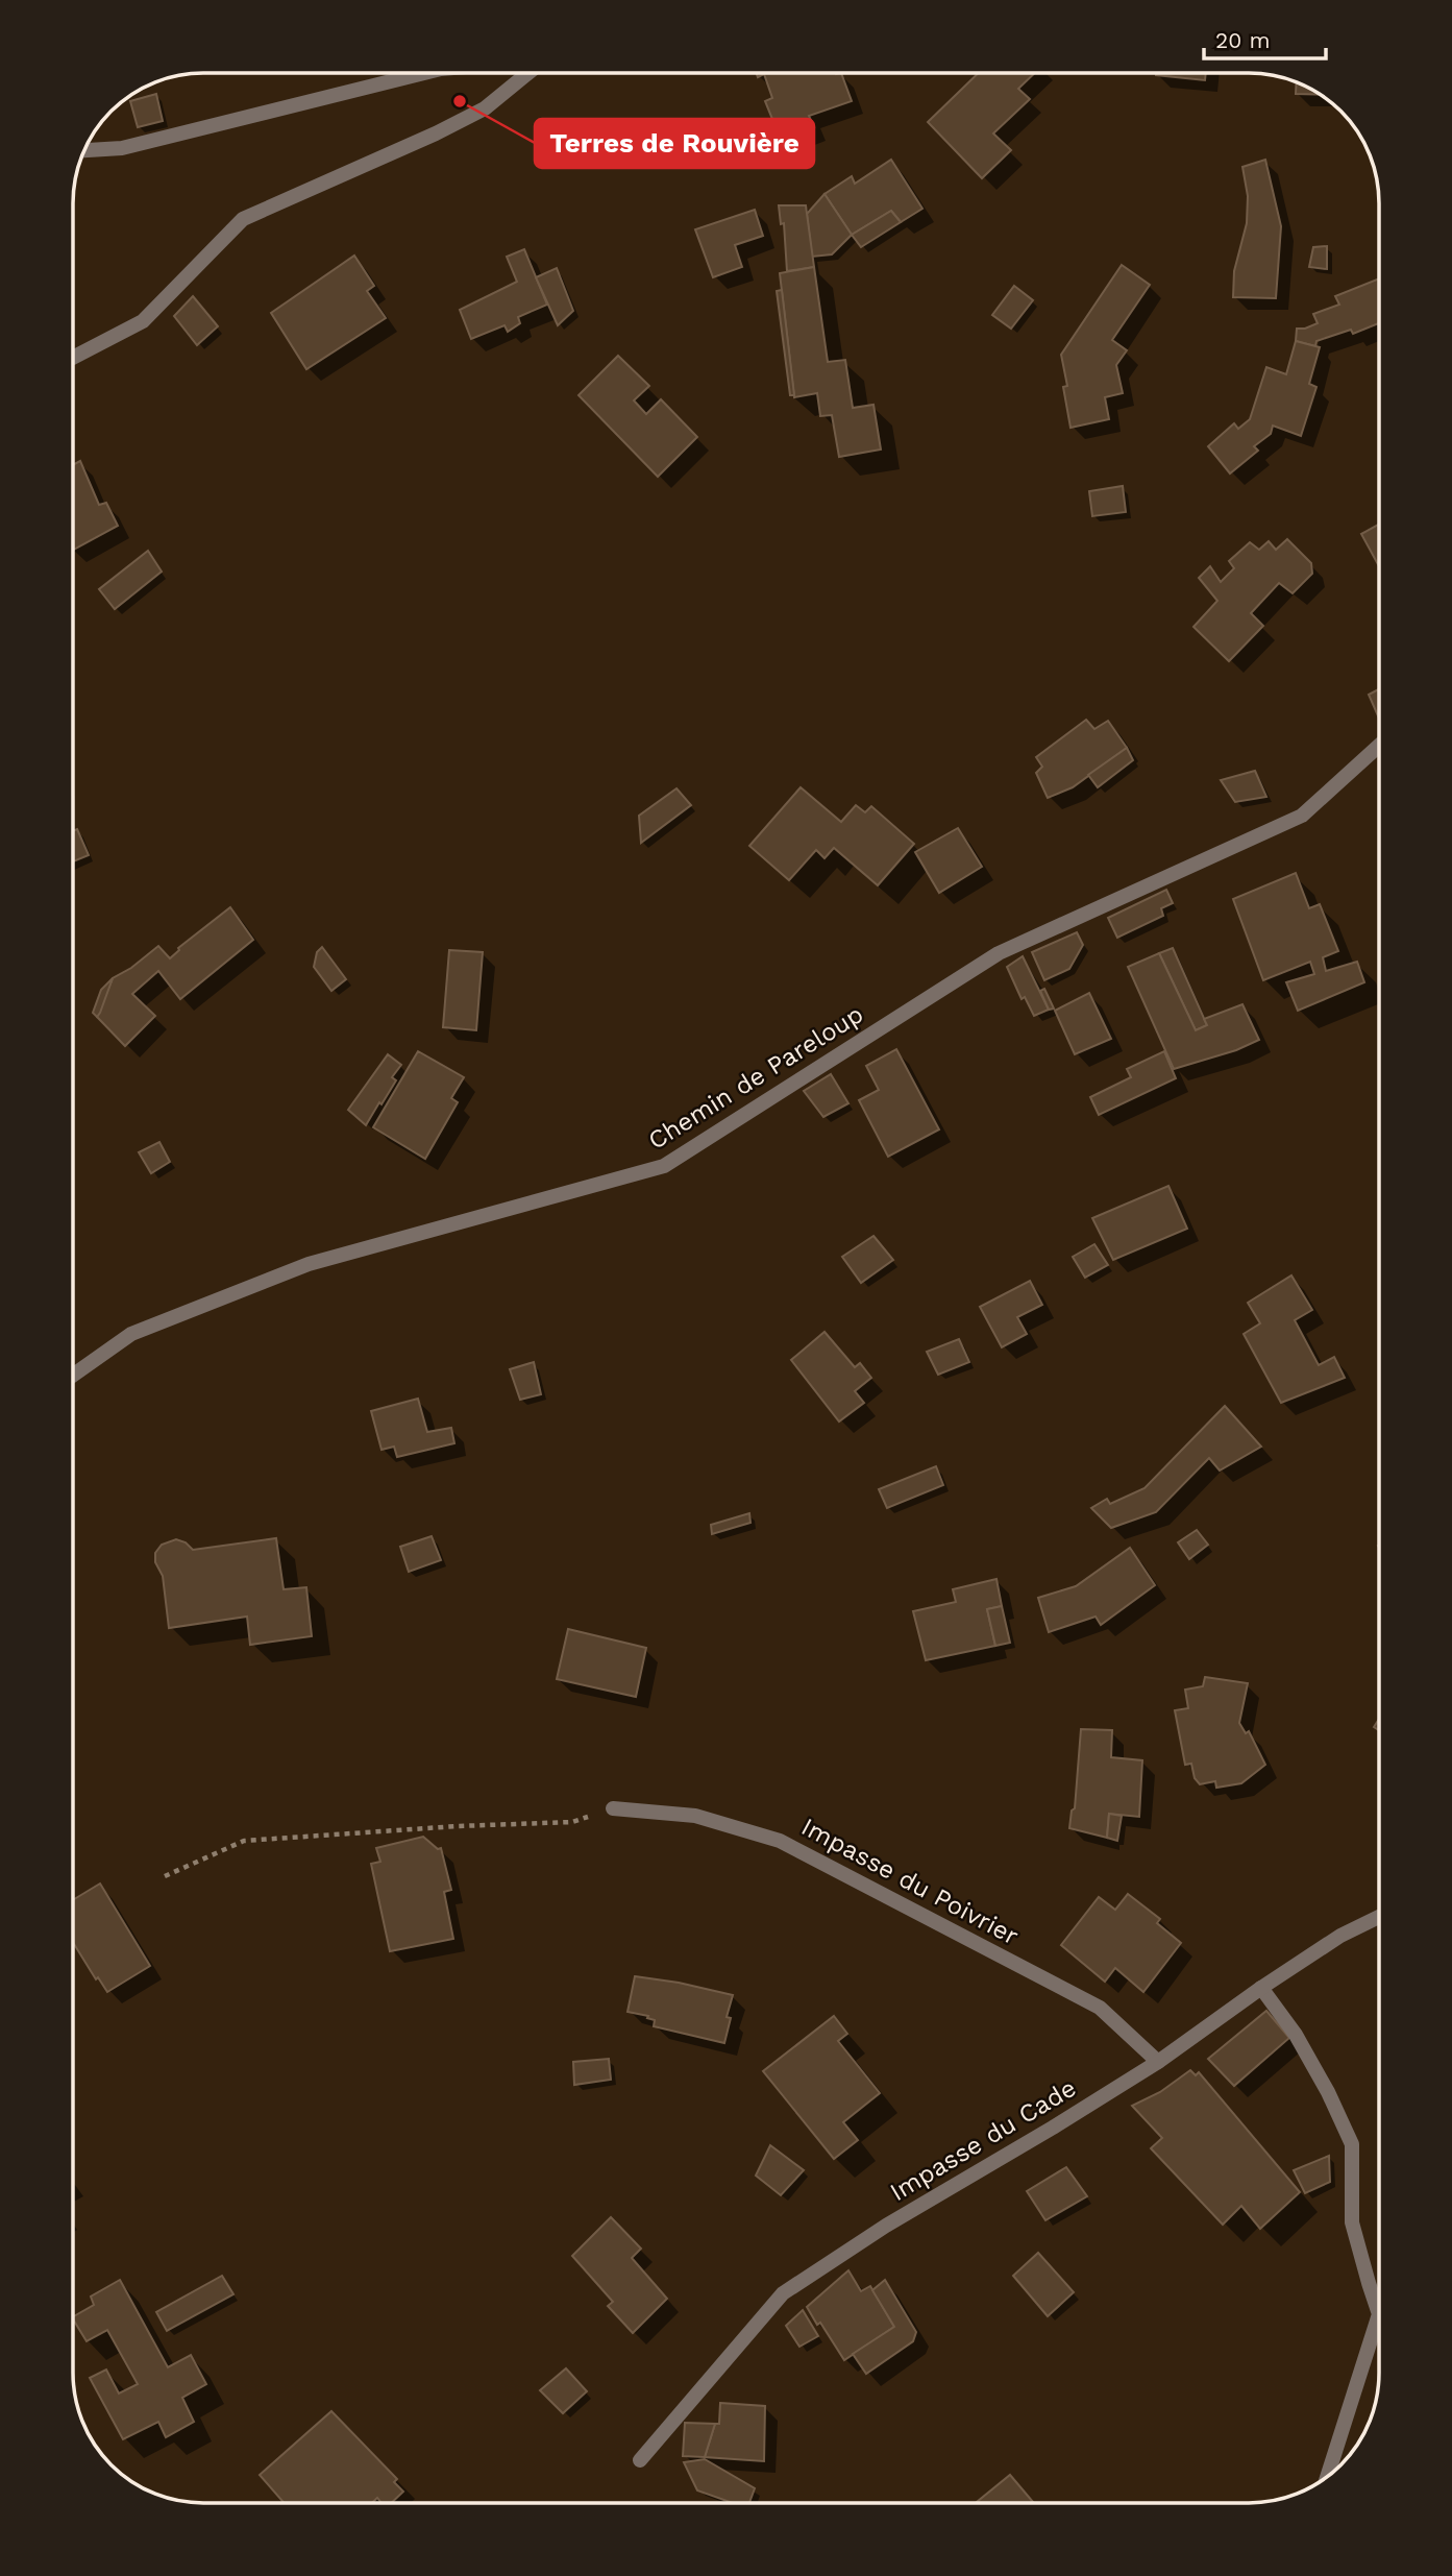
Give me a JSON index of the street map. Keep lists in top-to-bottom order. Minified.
{"streets":{"street":["Chemin de Pareloup","Impasse du Poivrier","Impasse du Cade"]},"crossings":[["Impasse du Poivrier","Impasse du Cade"]],"places":["Terres de Rouvière"],"scale_bar":"20 m"}
